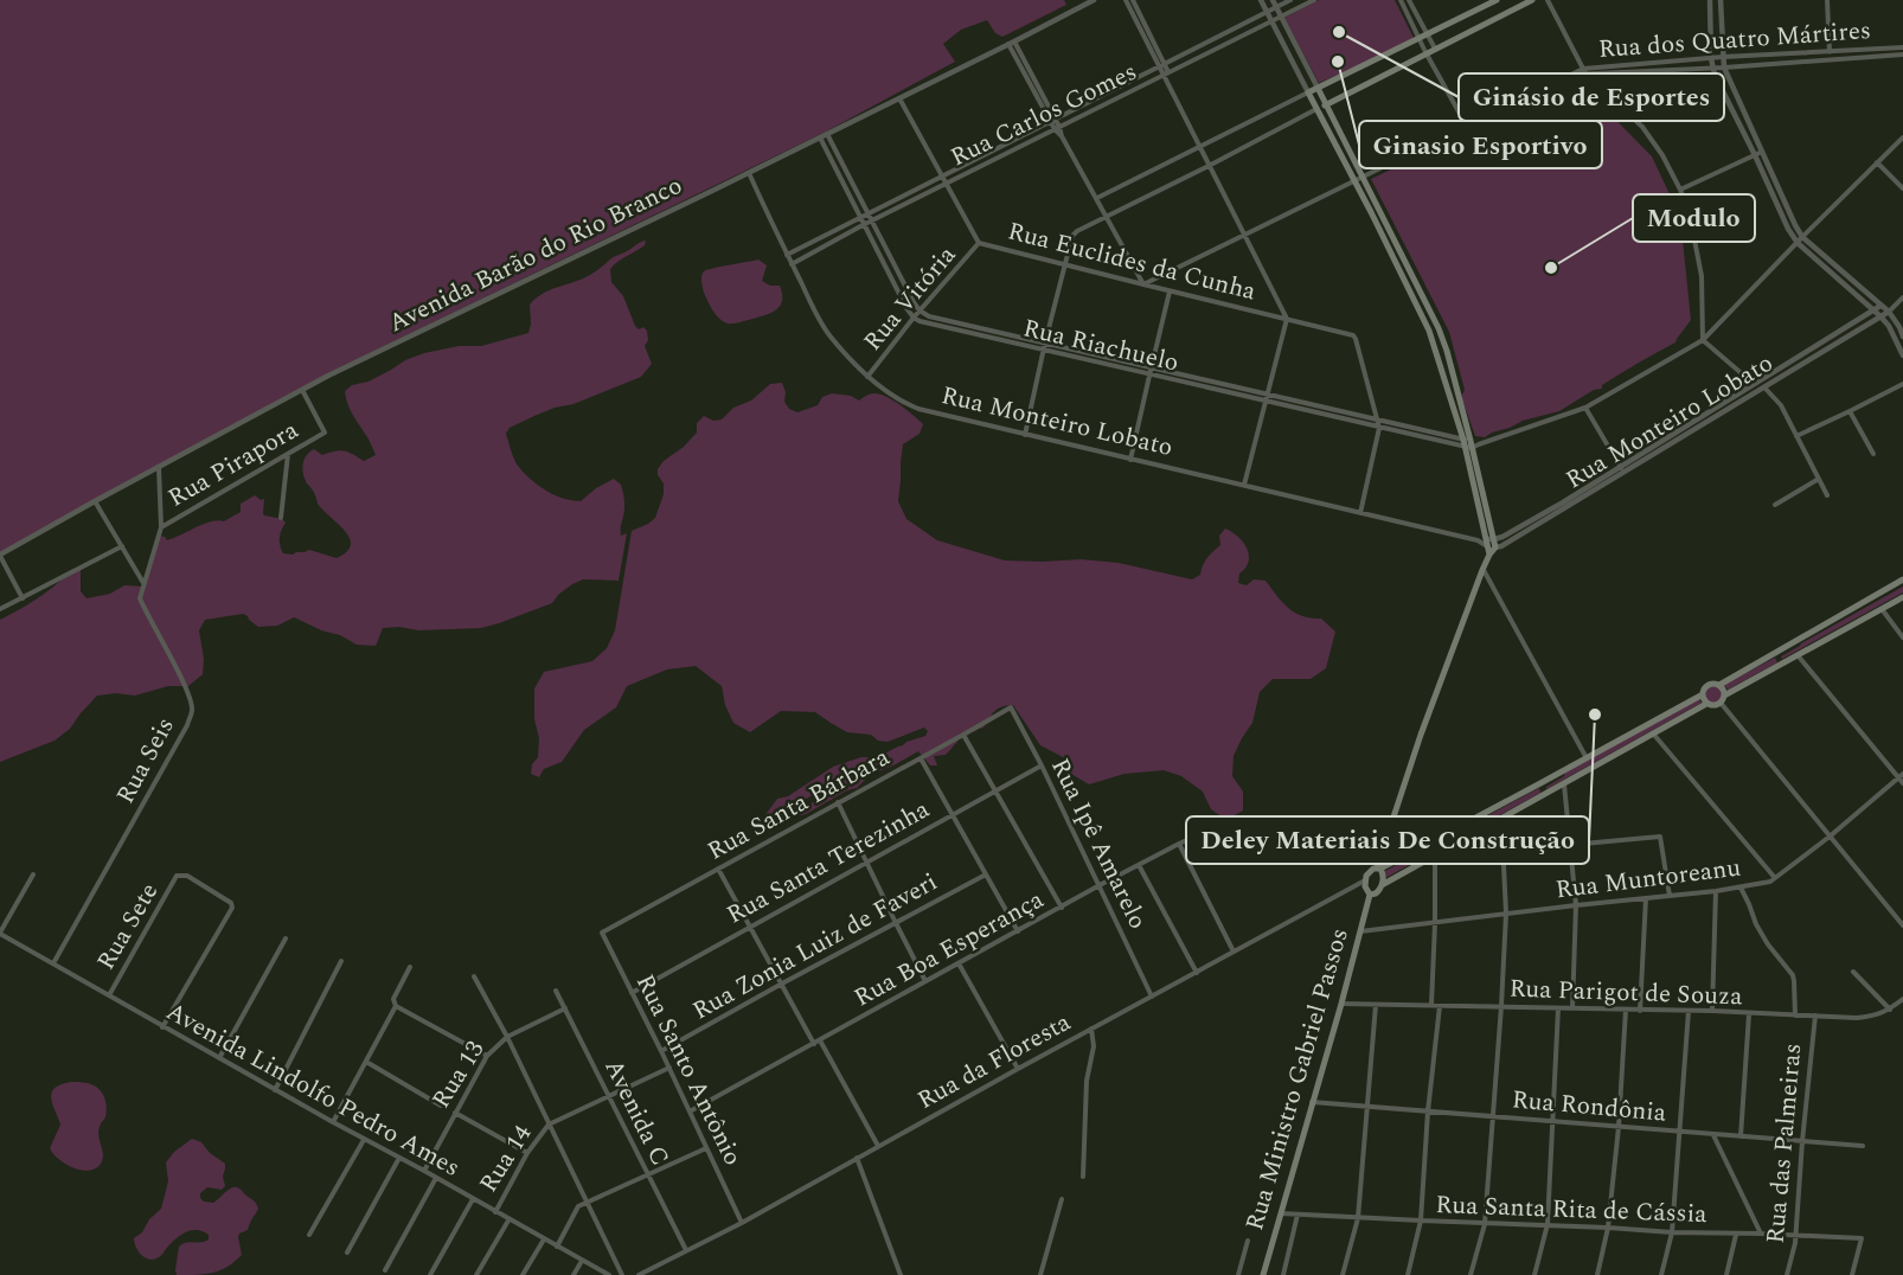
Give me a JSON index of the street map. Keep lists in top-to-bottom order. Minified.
{"streets":{"main road":["Rua Ministro Gabriel Passos"],"street":["Rua dos Quatro Mártires","Rua Carlos Gomes","Avenida Barão do Rio Branco","Rua Euclides da Cunha","Rua Vitória","Rua Riachuelo","Rua Monteiro Lobato","Rua Pirapora","Rua Seis","Rua Santa Bárbara","Rua Ipê Amarelo","Rua Santa Terezinha","Rua Muntoreanu","Rua Sete","Rua Zonia Luiz de Faveri","Rua Boa Esperança","Rua Parigot de Souza","Rua da Floresta","Rua Santo Antônio","Rua 13","Avenida Lindolfo Pedro Ames","Rua Rondônia","Avenida C","Rua das Palmeiras","Rua 14","Rua Santa Rita de Cássia"]},"crossings":[["Rua dos Quatro Mártires","Rua Euclides da Cunha"],["Rua Carlos Gomes","Rua Euclides da Cunha"],["Rua Carlos Gomes","Rua Monteiro Lobato"],["Avenida Barão do Rio Branco","Rua Euclides da Cunha"],["Avenida Barão do Rio Branco","Rua Monteiro Lobato"],["Avenida Barão do Rio Branco","Rua Pirapora"],["Avenida Barão do Rio Branco","Rua Seis"],["Rua Euclides da Cunha","Rua Vitória"],["Rua Euclides da Cunha","Rua Riachuelo"],["Rua Vitória","Rua Riachuelo"],["Rua Vitória","Rua Monteiro Lobato"],["Rua Pirapora","Rua Seis"],["Rua Seis","Avenida Lindolfo Pedro Ames"],["Rua Santa Bárbara","Rua Ipê Amarelo"],["Rua Santa Bárbara","Rua Santo Antônio"],["Rua Ipê Amarelo","Rua Santa Terezinha"],["Rua Ipê Amarelo","Rua Boa Esperança"],["Rua Ipê Amarelo","Rua da Floresta"],["Rua Santa Terezinha","Rua Santo Antônio"],["Rua Muntoreanu","Rua Ministro Gabriel Passos"],["Rua Sete","Avenida Lindolfo Pedro Ames"],["Rua Zonia Luiz de Faveri","Rua Santo Antônio"],["Rua Boa Esperança","Rua Santo Antônio"],["Rua Parigot de Souza","Rua Ministro Gabriel Passos"],["Rua Parigot de Souza","Rua das Palmeiras"],["Rua da Floresta","Rua Santo Antônio"],["Rua da Floresta","Rua Ministro Gabriel Passos"],["Rua da Floresta","Avenida C"],["Rua 13","Avenida Lindolfo Pedro Ames"],["Rua 13","Avenida C"],["Rua Ministro Gabriel Passos","Rua Rondônia"],["Rua Ministro Gabriel Passos","Rua Santa Rita de Cássia"],["Avenida Lindolfo Pedro Ames","Rua 14"],["Rua Rondônia","Rua das Palmeiras"],["Rua das Palmeiras","Rua Santa Rita de Cássia"]],"places":["Ginásio de Esportes","Ginasio Esportivo","Modulo","Deley Materiais De Construção"]}
